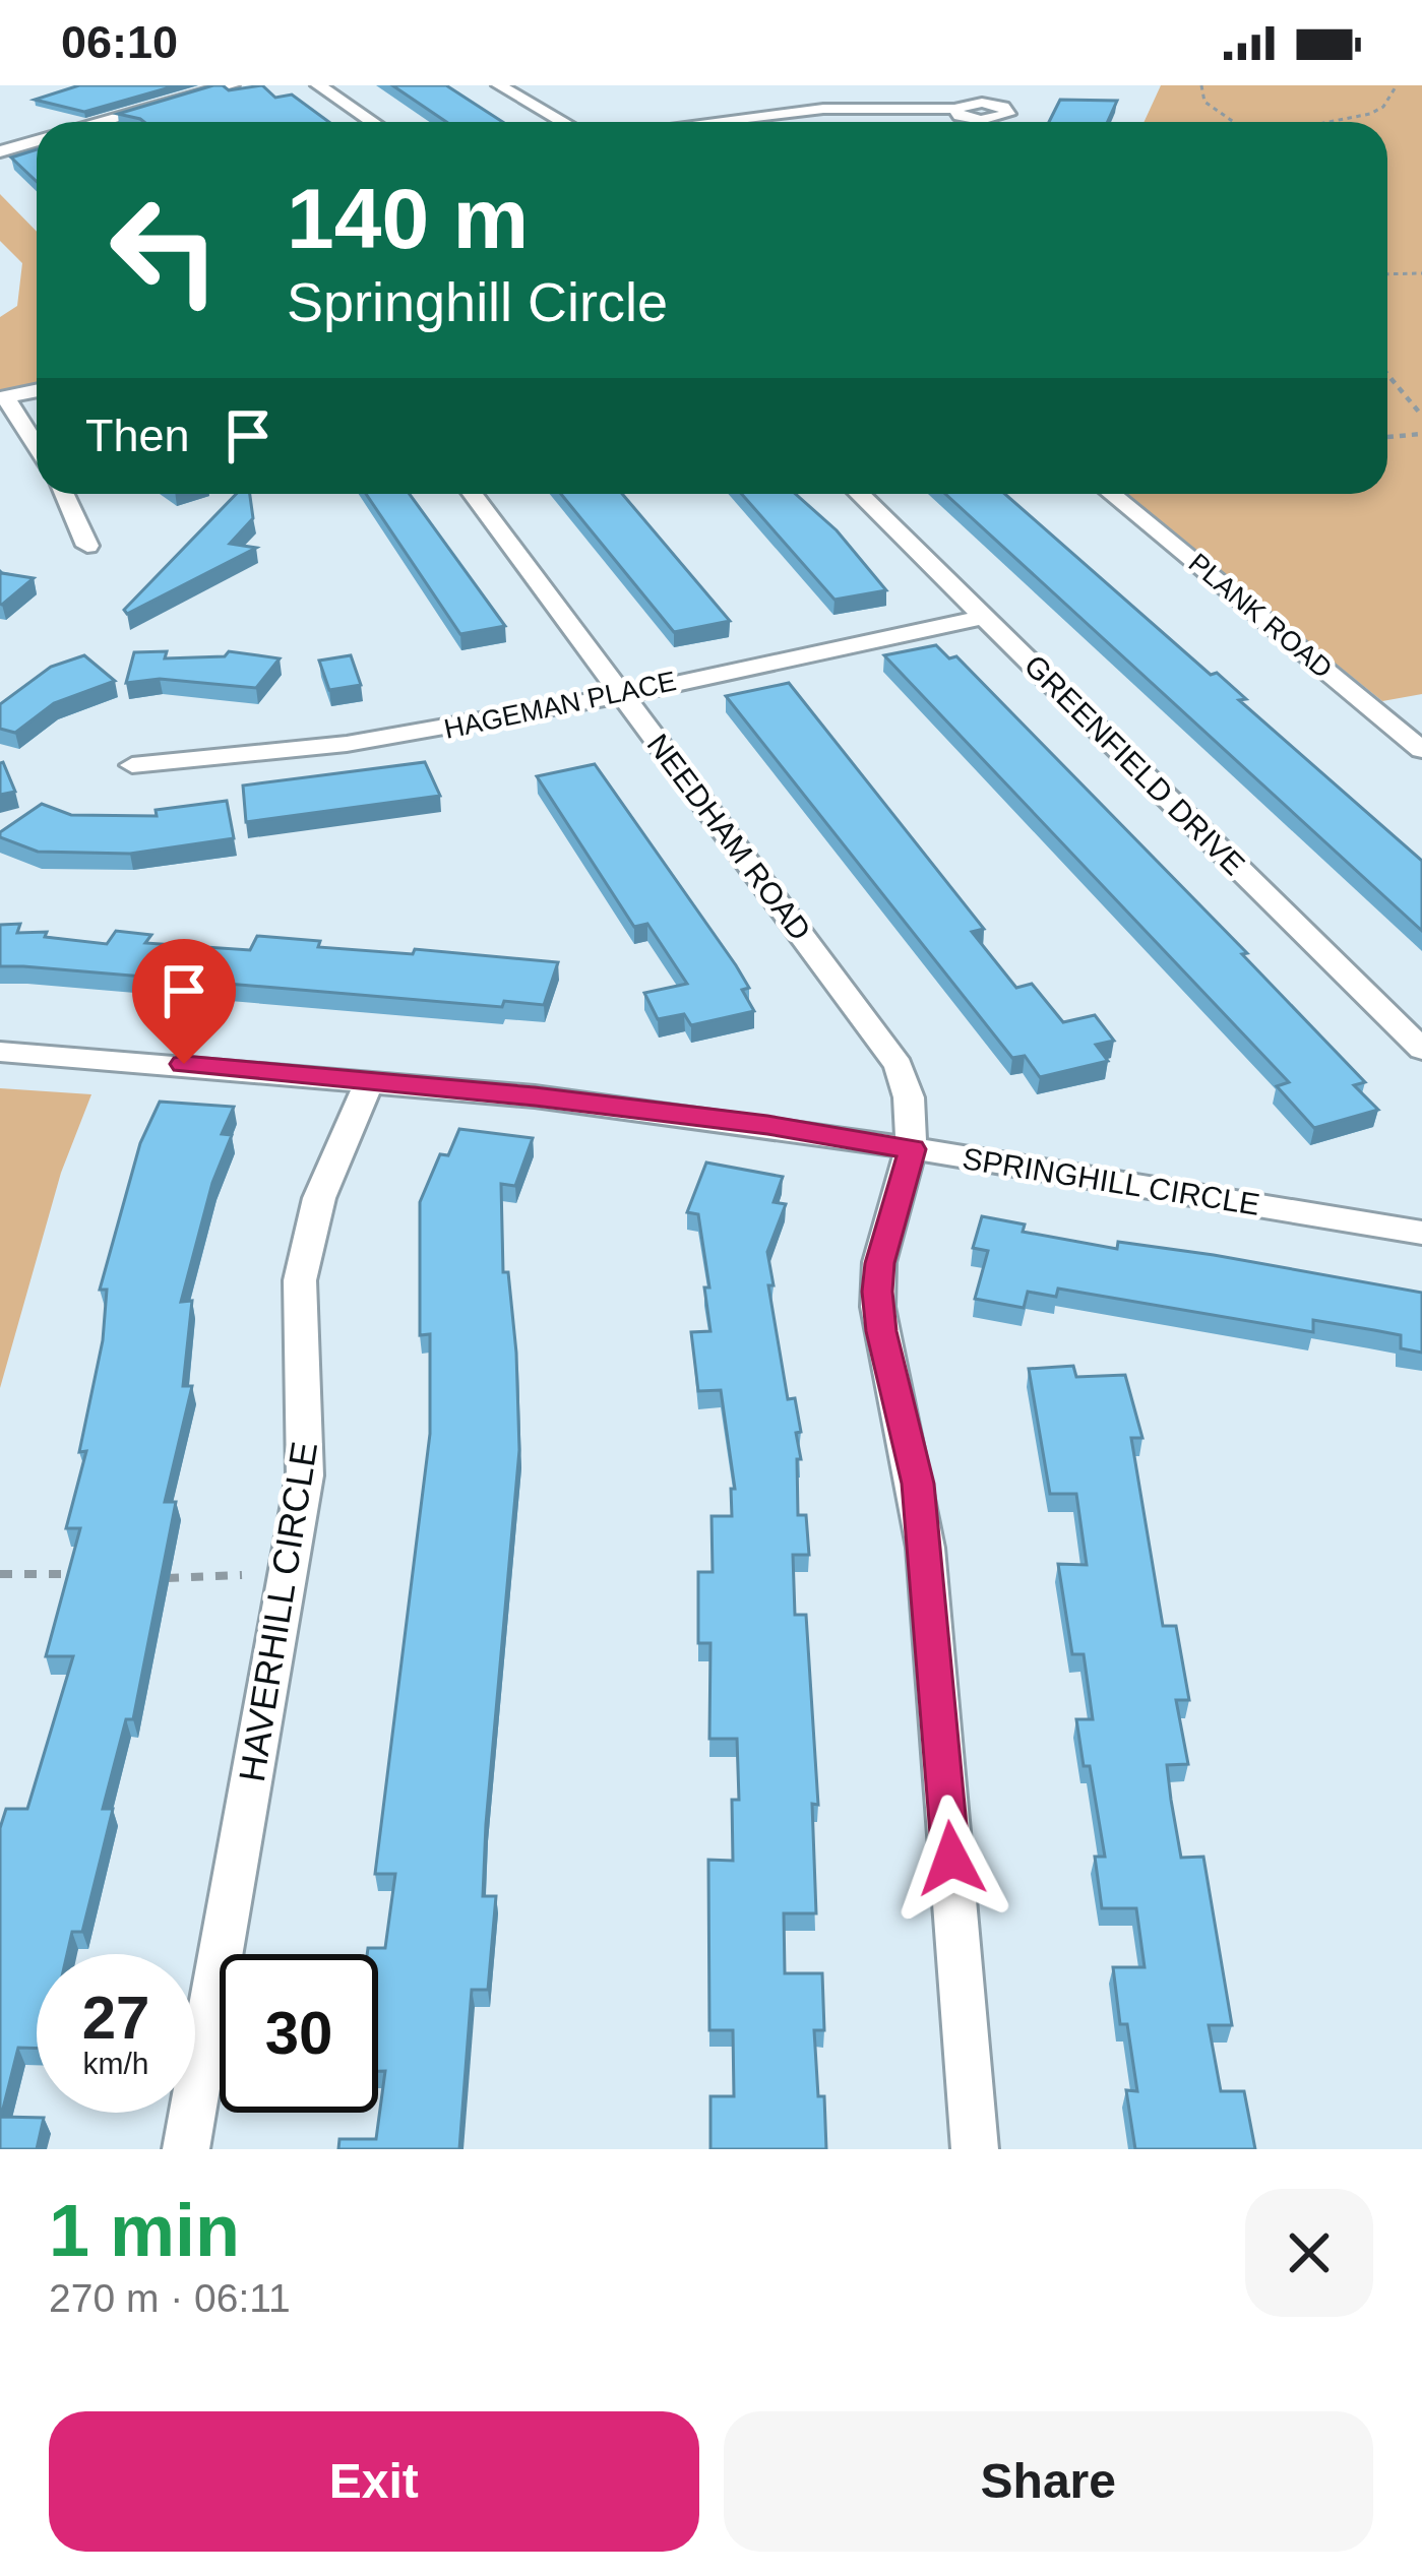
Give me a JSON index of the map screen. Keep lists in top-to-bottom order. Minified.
{"streets":{"street":["PLANK ROAD","HAGEMAN PLACE","GREENFIELD DRIVE","NEEDHAM ROAD","SPRINGHILL CIRCLE","HAVERHILL CIRCLE"]},"crossings":[["HAGEMAN PLACE","GREENFIELD DRIVE"],["HAGEMAN PLACE","NEEDHAM ROAD"],["NEEDHAM ROAD","SPRINGHILL CIRCLE"],["SPRINGHILL CIRCLE","HAVERHILL CIRCLE"]],"page":{"status":"06:10","turn":["140 m","Springhill Circle"],"then":"Then","speed":"27 km/h","limit":"30","heading":["1 min","270 m · 06:11"],"buttons":["Exit","Share"]}}
